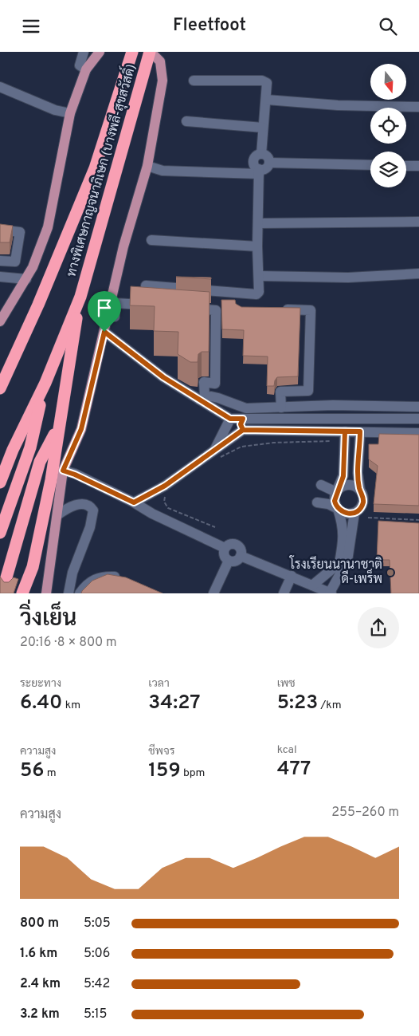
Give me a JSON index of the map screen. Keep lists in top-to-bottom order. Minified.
{"streets":{"highway":["ทางพิเศษกาญจนาภิเษก (บางพลี-สุขสวัสดิ์)"]},"places":["โรงเรียนนานาชาติ ดี-เพร็พ"],"north":"bottom","page":{"header":"Fleetfoot","heading":["วิ่งเย็น","20:16 · 8 × 800 m"],"stats":[["ระยะทาง","6.40 km"],["เวลา","34:27"],["เพซ","5:23 /km"],["ความสูง","56 m"],["ชีพจร","159 bpm"],["kcal","477"]],"chart":["ความสูง","255–260 m"],"list":[{"name":"800 m","note":"5:05"},{"name":"1.6 km","note":"5:06"},{"name":"2.4 km","note":"5:42"},{"name":"3.2 km","note":"5:15"}]}}
